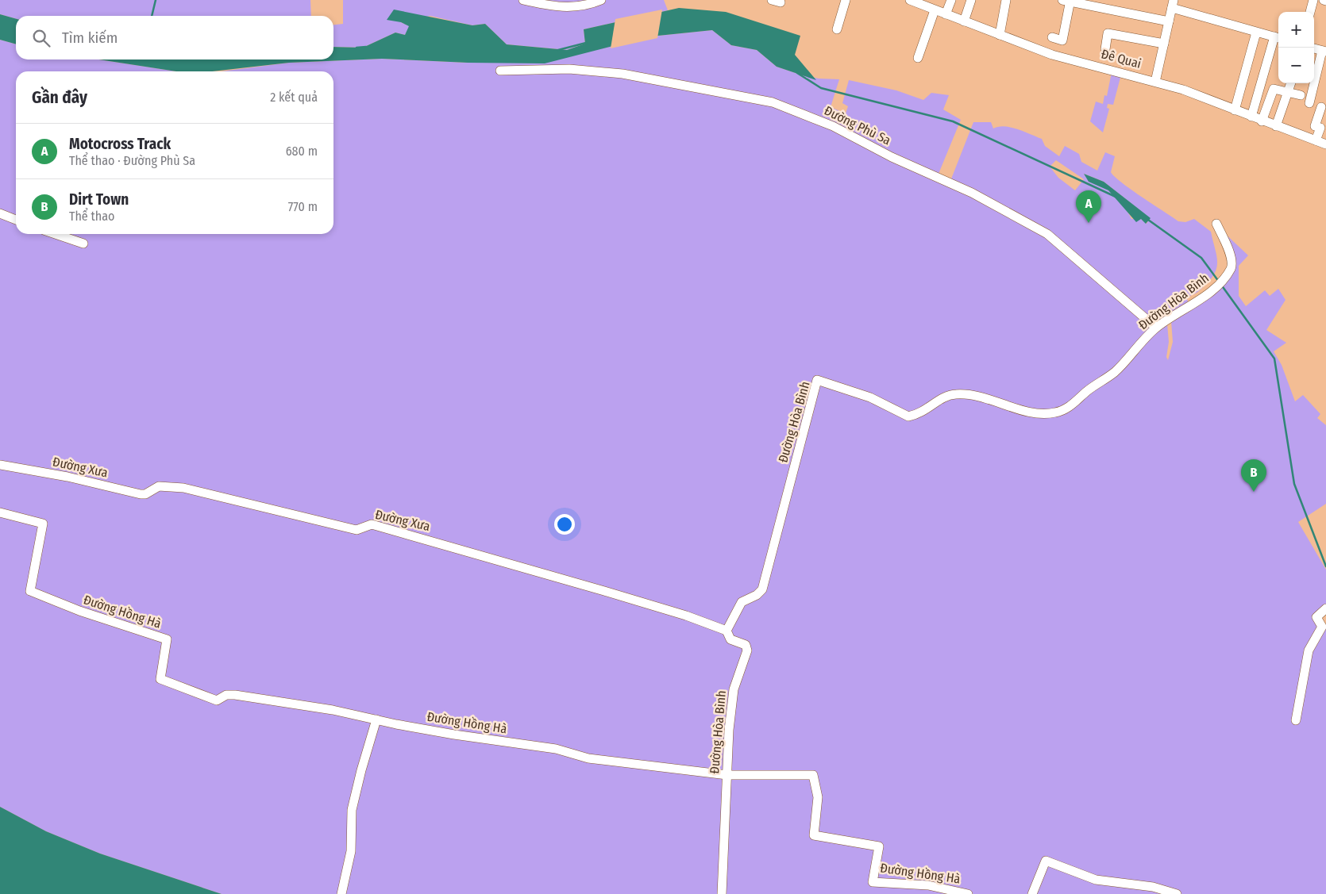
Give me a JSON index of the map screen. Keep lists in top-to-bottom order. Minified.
{"streets":{"street":["Đê Quai","Đường Phù Sa","Đường Hòa Bình","Đường Xưa","Đường Hồng Hà"]},"crossings":[["Đường Phù Sa","Đường Hòa Bình"],["Đường Hòa Bình","Đường Xưa"],["Đường Hòa Bình","Đường Hồng Hà"]],"page":{"map_buttons":["+","−"],"search":"Tìm kiếm","heading":["Gần đây","2 kết quả"],"list":[{"mark":"A","name":"Motocross Track","note":"Thể thao · Đường Phù Sa","value":"680 m"},{"mark":"B","name":"Dirt Town","note":"Thể thao","value":"770 m"}],"pins":["A","B"]}}
